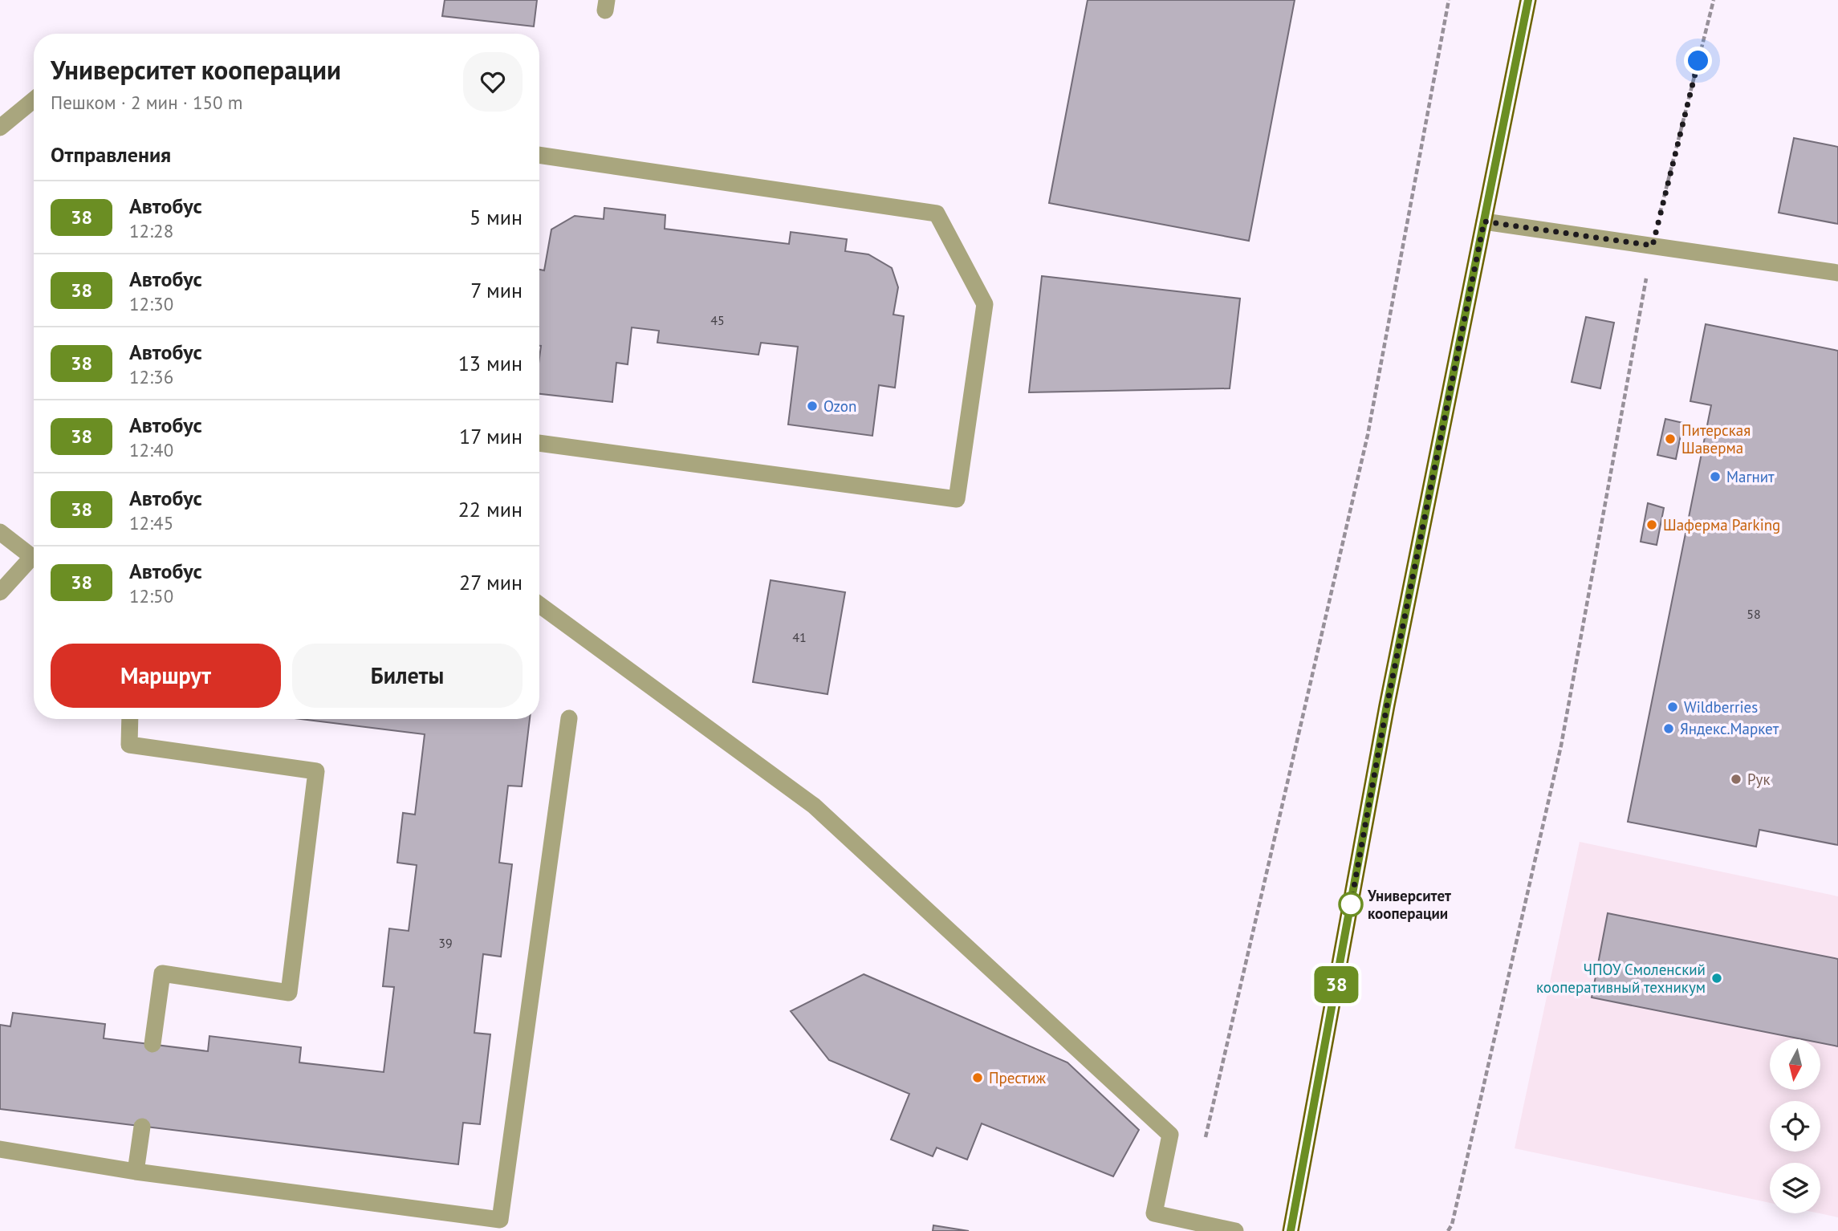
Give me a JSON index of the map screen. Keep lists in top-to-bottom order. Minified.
{"places":["Ozon","Питерская Шаверма","Магнит","Шаферма Parking","Wildberries","Яндекс.Маркет","Рук","Университет кооперации","ЧПОУ Смоленский кооперативный техникум","Престиж"],"lines":["bus line 38"],"house_numbers":["45","58","41","39"],"north":"bottom","page":{"on_map":"38","heading":[["Университет кооперации","Пешком · 2 мин · 150 m"],"Отправления"],"list":[{"mark":"38","name":"Автобус","note":"12:28","value":"5 мин"},{"mark":"38","name":"Автобус","note":"12:30","value":"7 мин"},{"mark":"38","name":"Автобус","note":"12:36","value":"13 мин"},{"mark":"38","name":"Автобус","note":"12:40","value":"17 мин"},{"mark":"38","name":"Автобус","note":"12:45","value":"22 мин"},{"mark":"38","name":"Автобус","note":"12:50","value":"27 мин"}],"buttons":["Маршрут","Билеты"]}}
